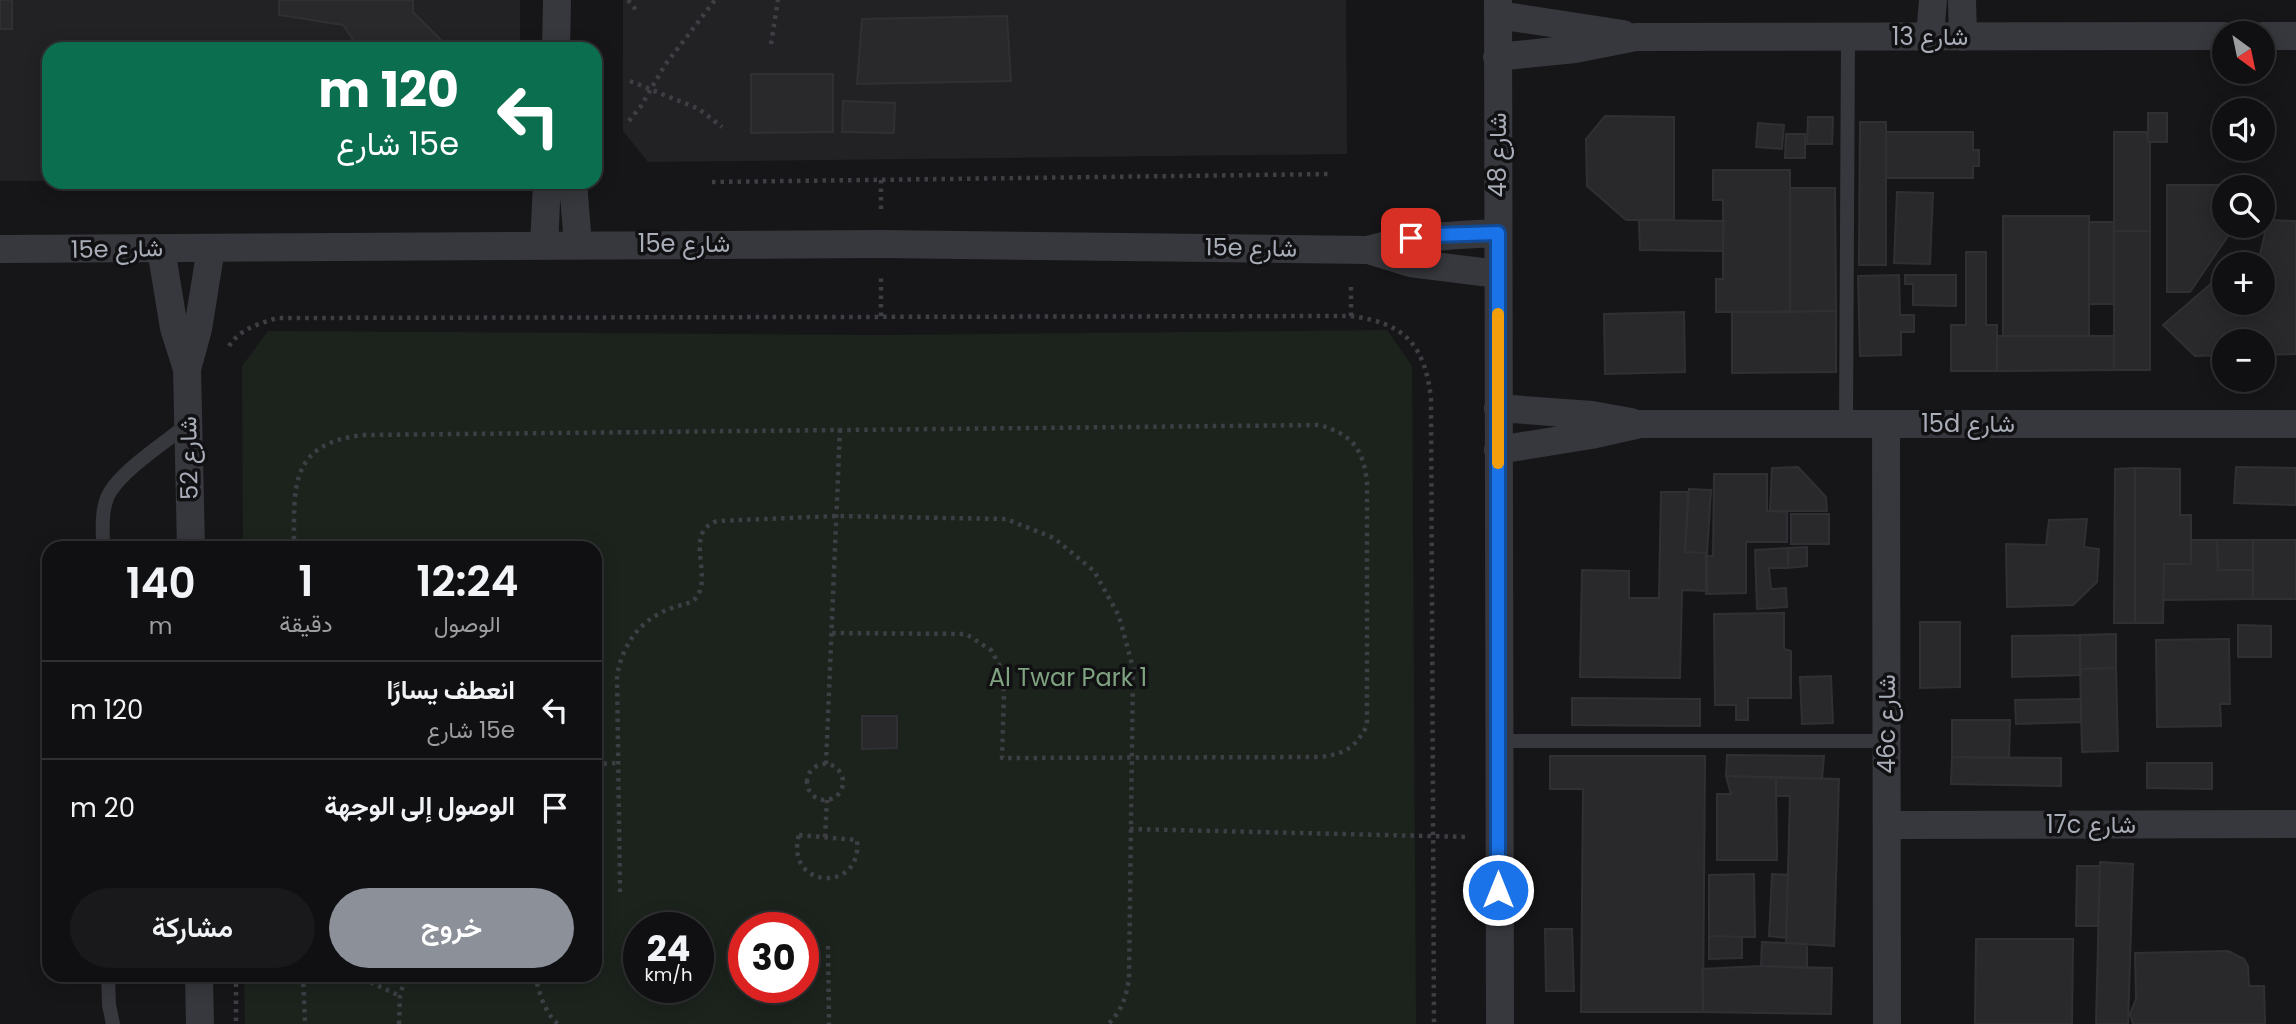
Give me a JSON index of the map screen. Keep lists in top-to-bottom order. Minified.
{"streets":{"street":["شارع 13","شارع 48","15e شارع","15d شارع","شارع 52","46c شارع","17c شارع"]},"crossings":[["شارع 13","شارع 48"],["شارع 48","15e شارع"],["شارع 48","15d شارع"],["15e شارع","شارع 52"],["15d شارع","46c شارع"],["46c شارع","17c شارع"]],"parks":["Al Twar Park 1"],"north":"bottom right","page":{"map_buttons":["+","−"],"turn":["120 m","15e شارع"],"eta":["12:24","الوصول","1","دقيقة","140","m"],"list":[{"name":"انعطف يسارًا","note":"15e شارع","value":"120 m"},{"name":"الوصول إلى الوجهة","value":"20 m"}],"buttons":["خروج","مشاركة"],"speed":"24 km/h","limit":"30"}}
